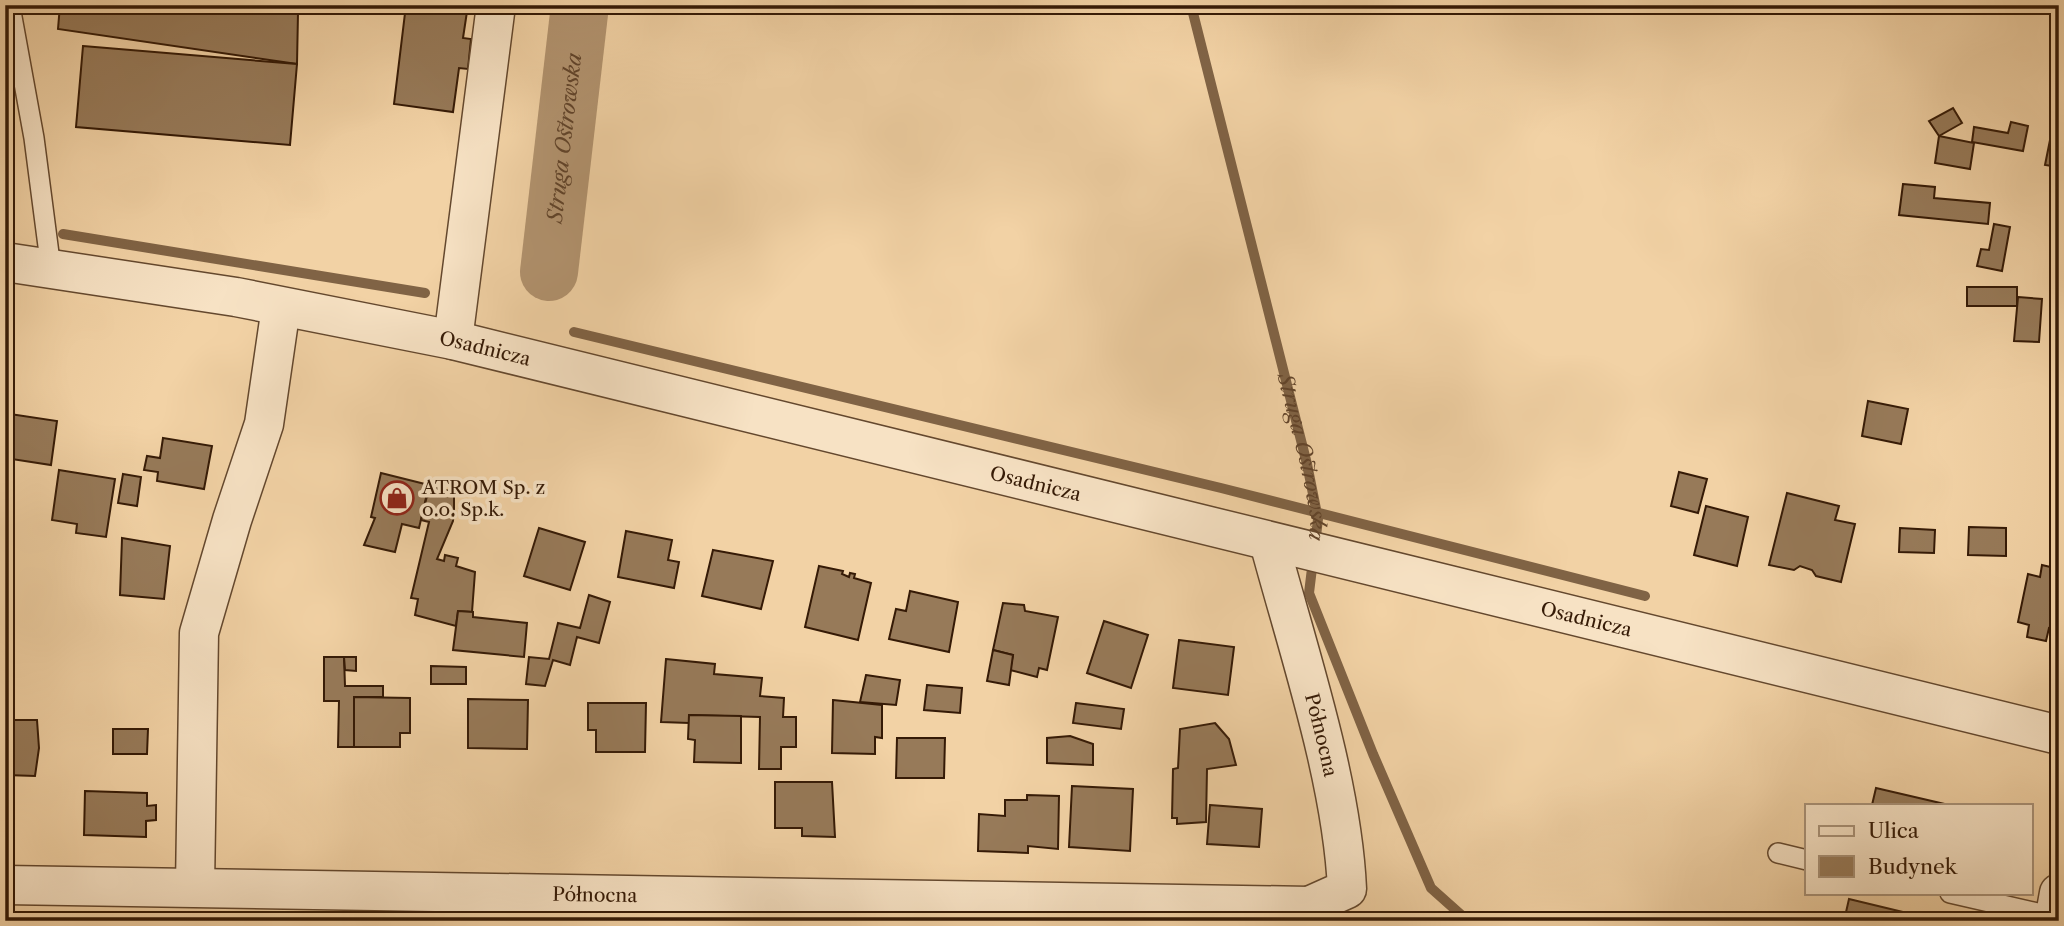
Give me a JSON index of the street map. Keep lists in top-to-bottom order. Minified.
{"streets":{"street":["Osadnicza","Północna"]},"crossings":[["Osadnicza","Północna"]],"water":["Struga Ostrowska"],"places":{"shop":["ATROM Sp. z o.o. Sp.k."]},"legend":["Ulica","Budynek"]}
